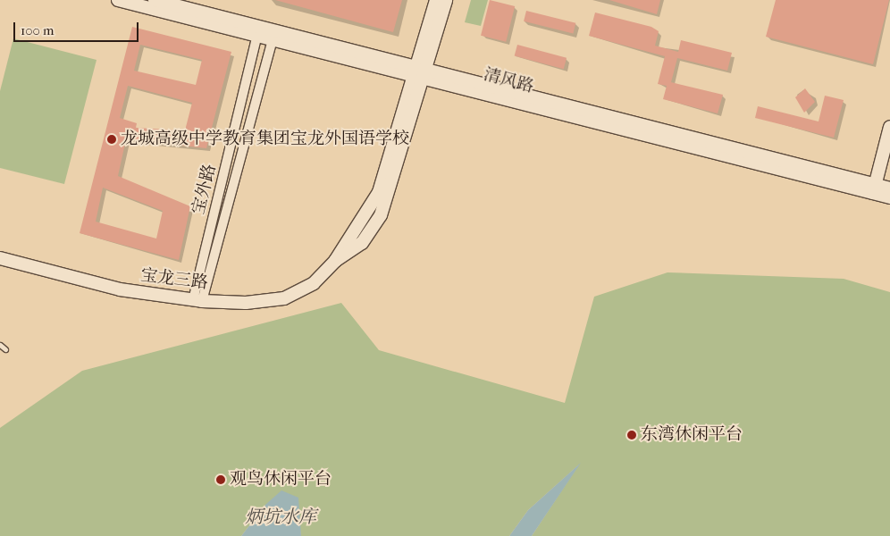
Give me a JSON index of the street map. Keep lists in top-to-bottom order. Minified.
{"streets":{"street":["清风路","宝外路","宝龙三路"]},"crossings":[["清风路","宝外路"],["清风路","宝龙三路"],["宝外路","宝龙三路"]],"water":["炳坑水库"],"places":["龙城高级中学教育集团宝龙外国语学校","东湾休闲平台","观鸟休闲平台"],"scale_bar":"100 m"}
